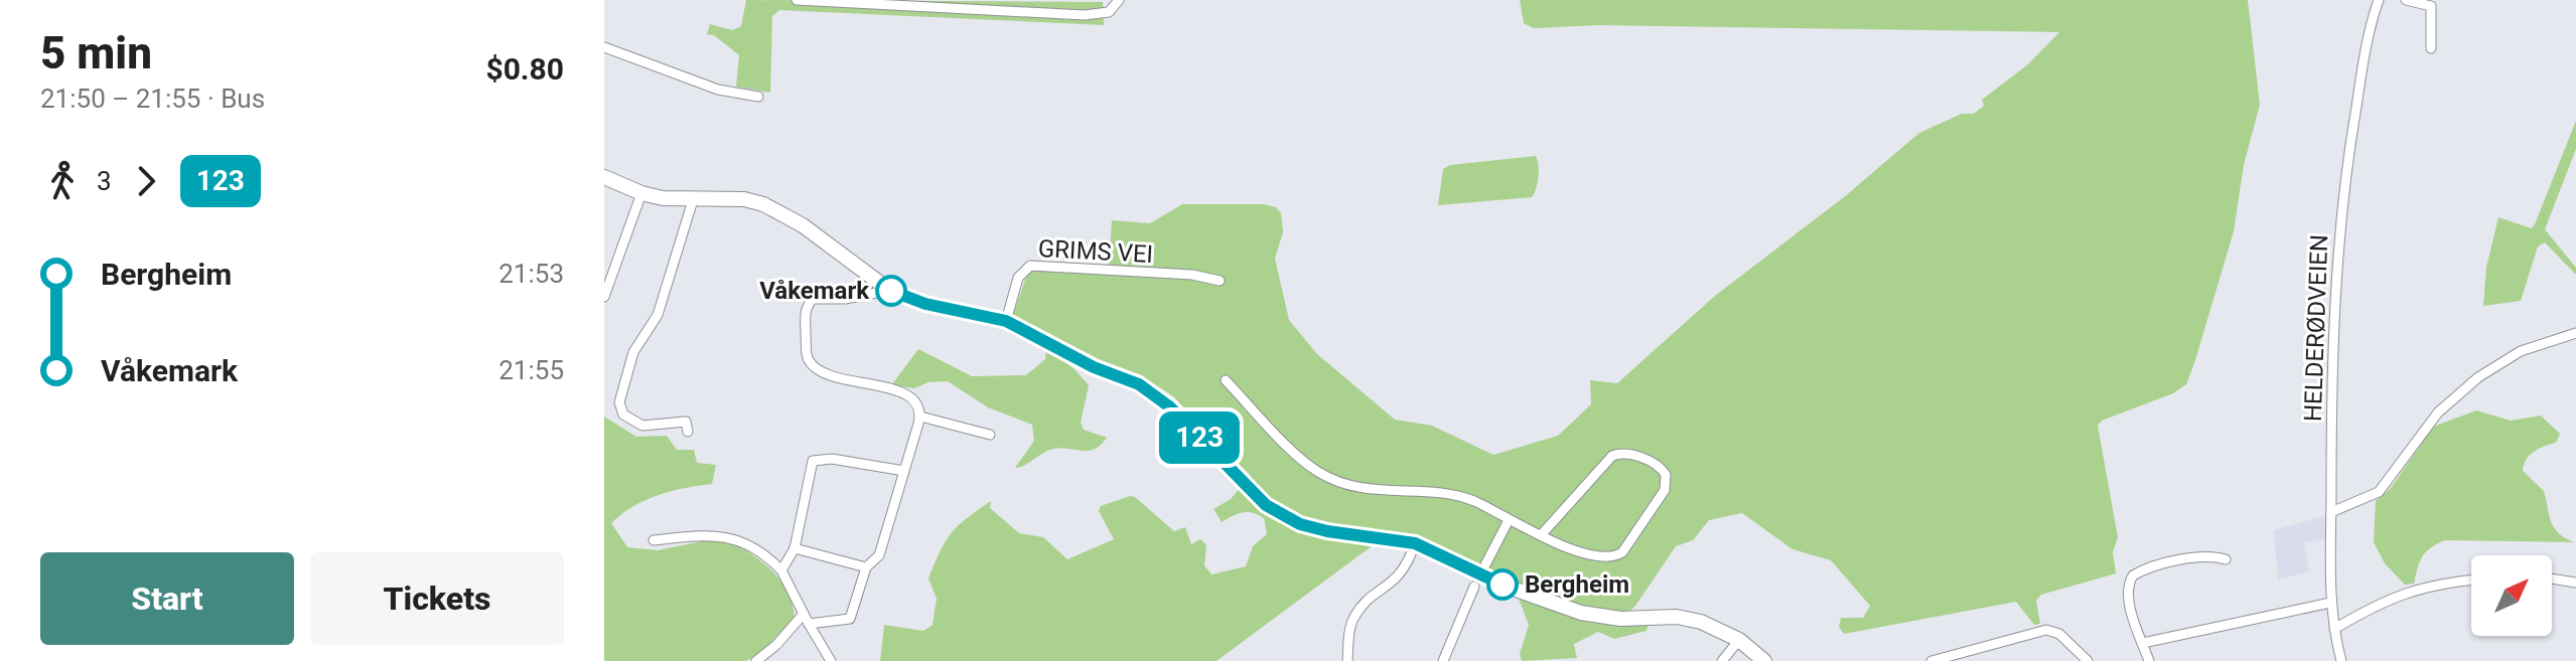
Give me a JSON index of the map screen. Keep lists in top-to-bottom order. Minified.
{"streets":{"street":["GRIMS VEI","HELDERØDVEIEN"]},"places":["Våkemark","Bergheim"],"lines":["bus line 123"],"north":"top right","page":{"heading":["5 min","21:50 – 21:55 · Bus","$0.80"],"on_map":"123","legs":["3","123"],"list":[{"name":"Bergheim","value":"21:53"},{"name":"Våkemark","value":"21:55"}],"buttons":["Start","Tickets"]}}
